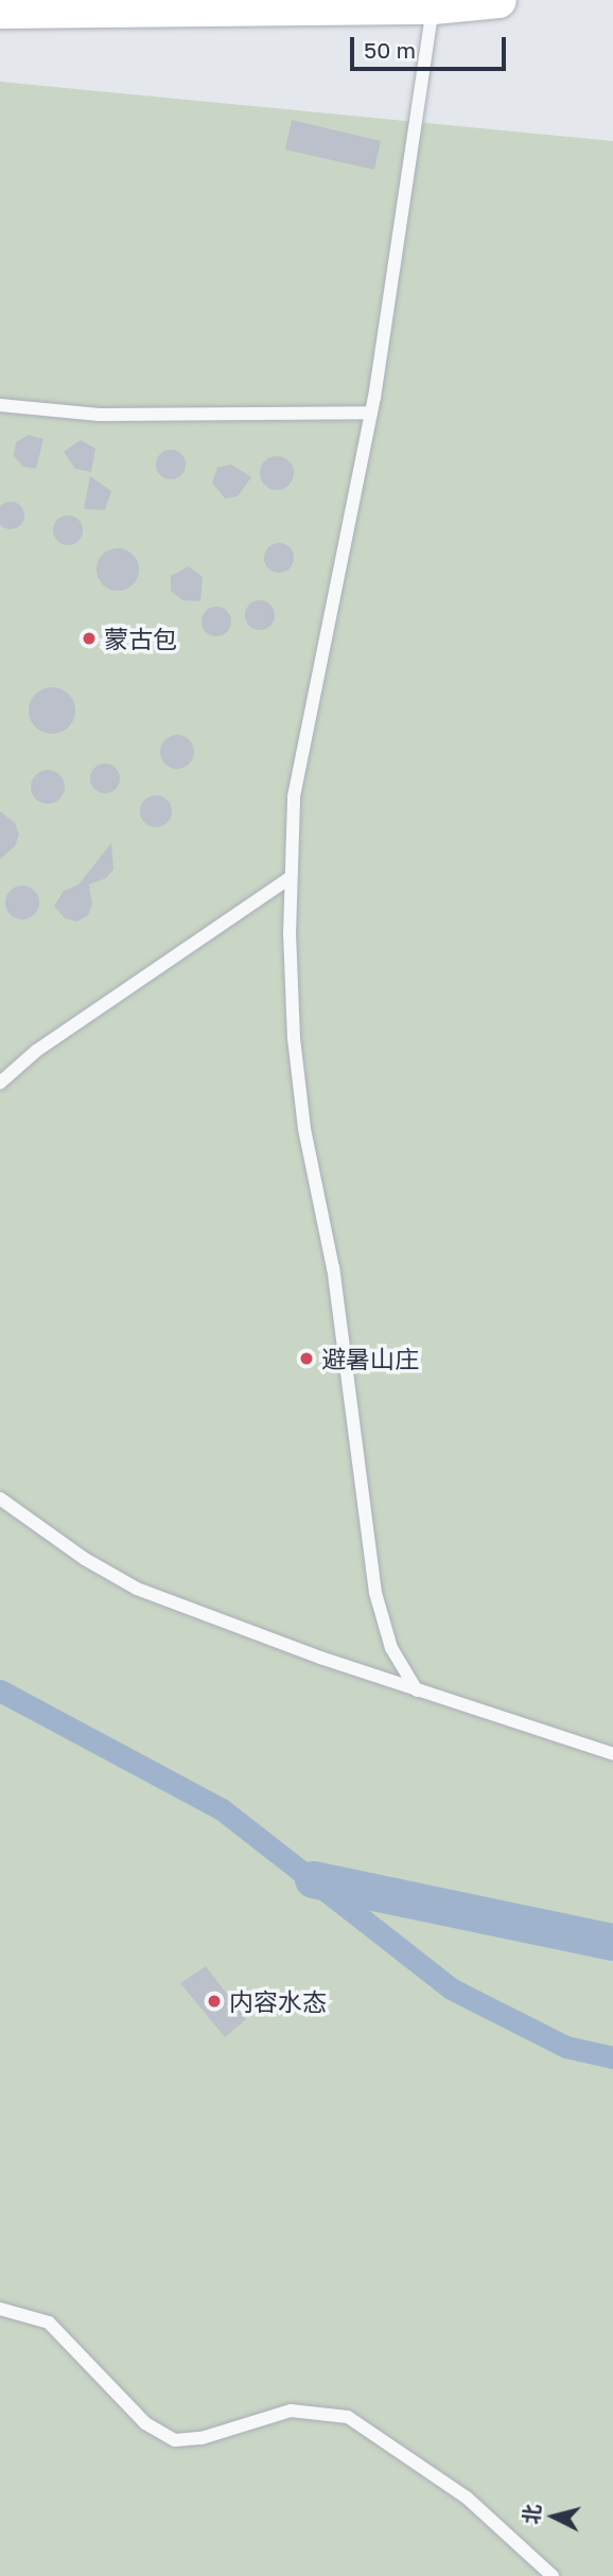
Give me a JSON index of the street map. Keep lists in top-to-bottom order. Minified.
{"places":["蒙古包","避暑山庄","内容水态"],"scale_bar":"50 m","north":"left"}
